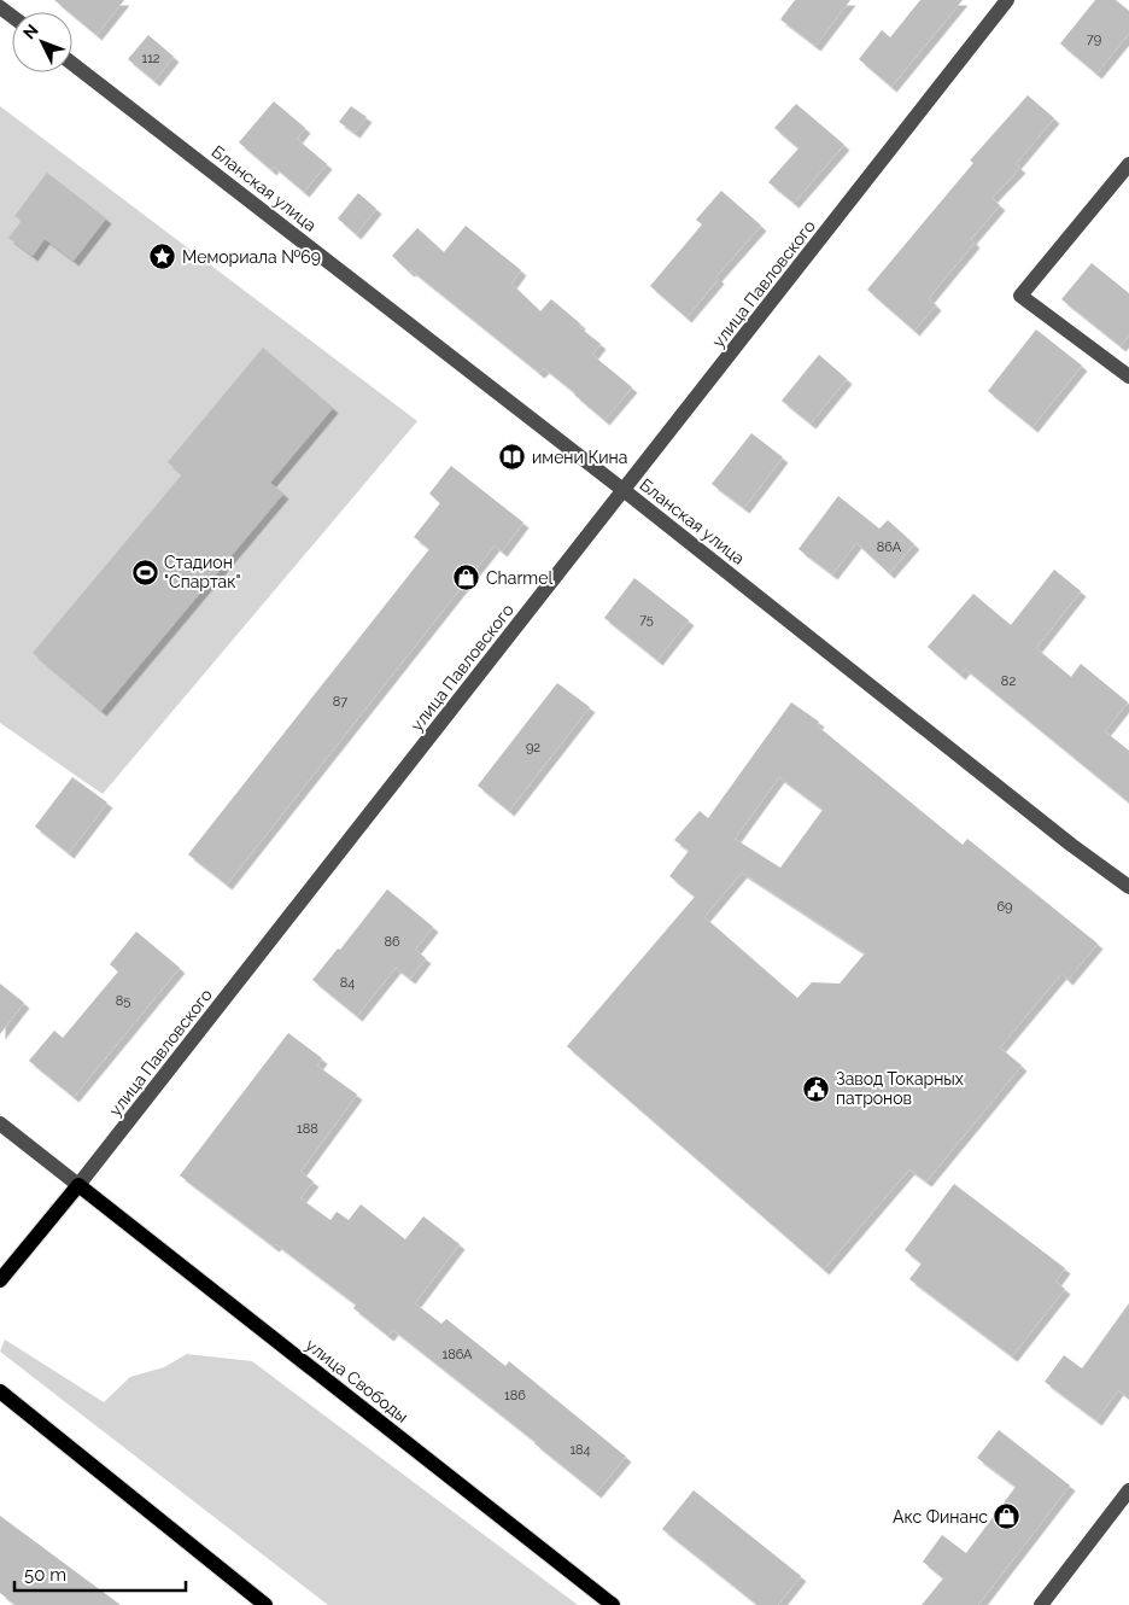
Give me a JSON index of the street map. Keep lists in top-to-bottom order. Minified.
{"streets":{"main road":["улица Свободы"],"street":["Бланская улица","улица Павловского"]},"crossings":[["Бланская улица","улица Павловского"],["улица Павловского","улица Свободы"]],"places":{"place":["Мемориала №69"],"library":["имени Кина"],"sports":["Стадион \"Спартак\""],"shop":["Charmel","Акс Финанс"],"public building":["Завод Токарных патронов"]},"house_numbers":["79","112","86А","75","82","87","92","69","86","84","85","188","186А","186","184"],"scale_bar":"50 m","north":"top left"}
